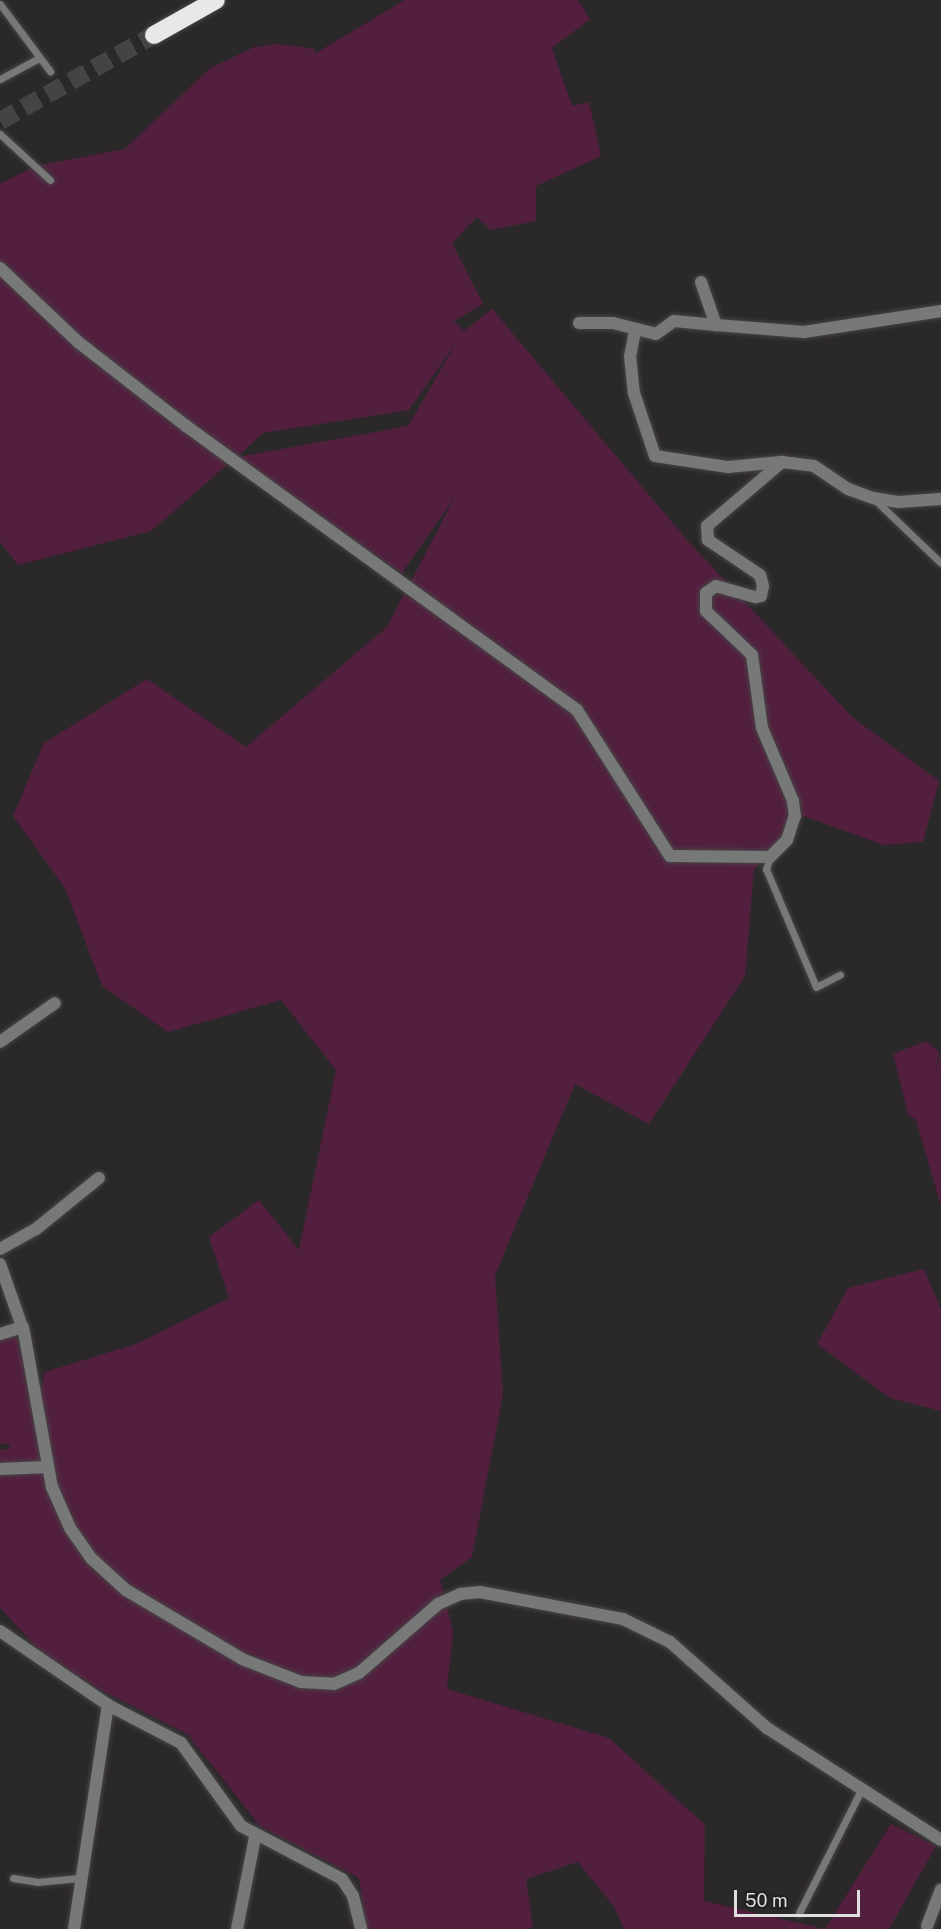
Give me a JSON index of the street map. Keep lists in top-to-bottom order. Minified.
{"scale_bar":"50 m"}
